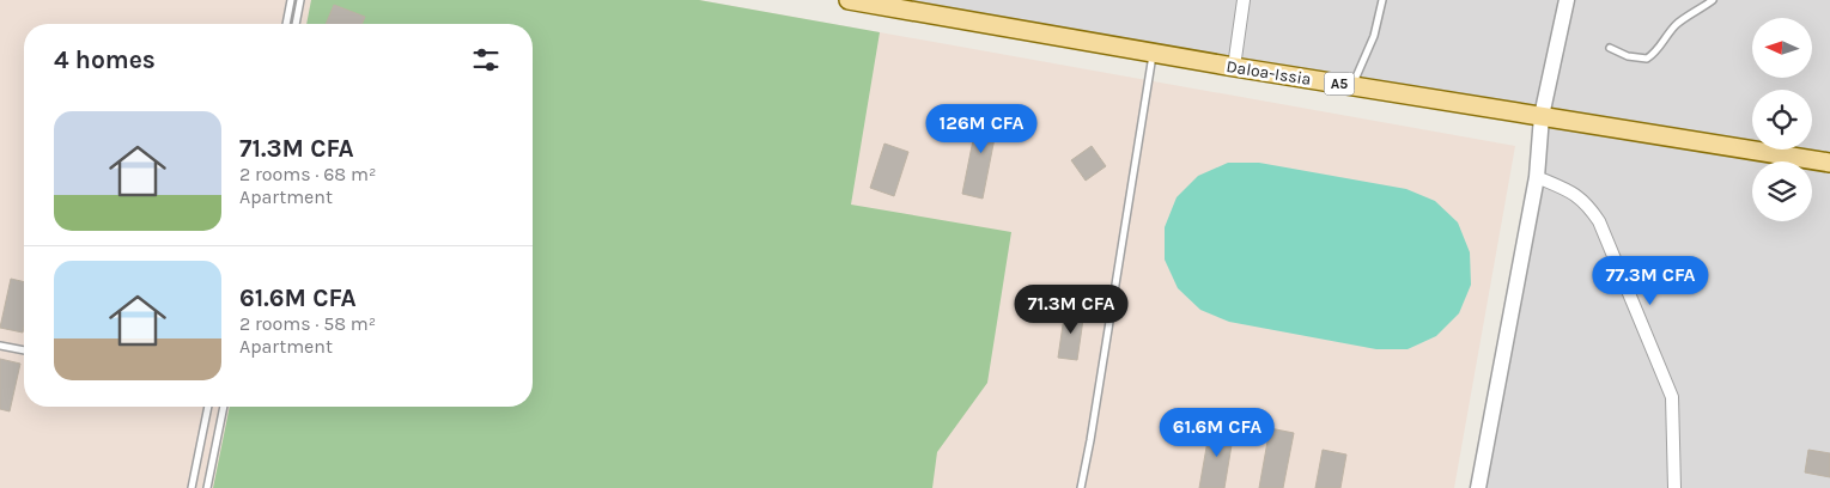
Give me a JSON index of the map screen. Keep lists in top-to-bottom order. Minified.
{"streets":{"main road":["Daloa-Issia","A5"]},"north":"left","page":{"heading":"4 homes","list":[{"name":"71.3M CFA","note":"2 rooms · 68 m² · Apartment"},{"name":"61.6M CFA","note":"2 rooms · 58 m² · Apartment"}],"price":["126M CFA","77.3M CFA","71.3M CFA","61.6M CFA"]}}
